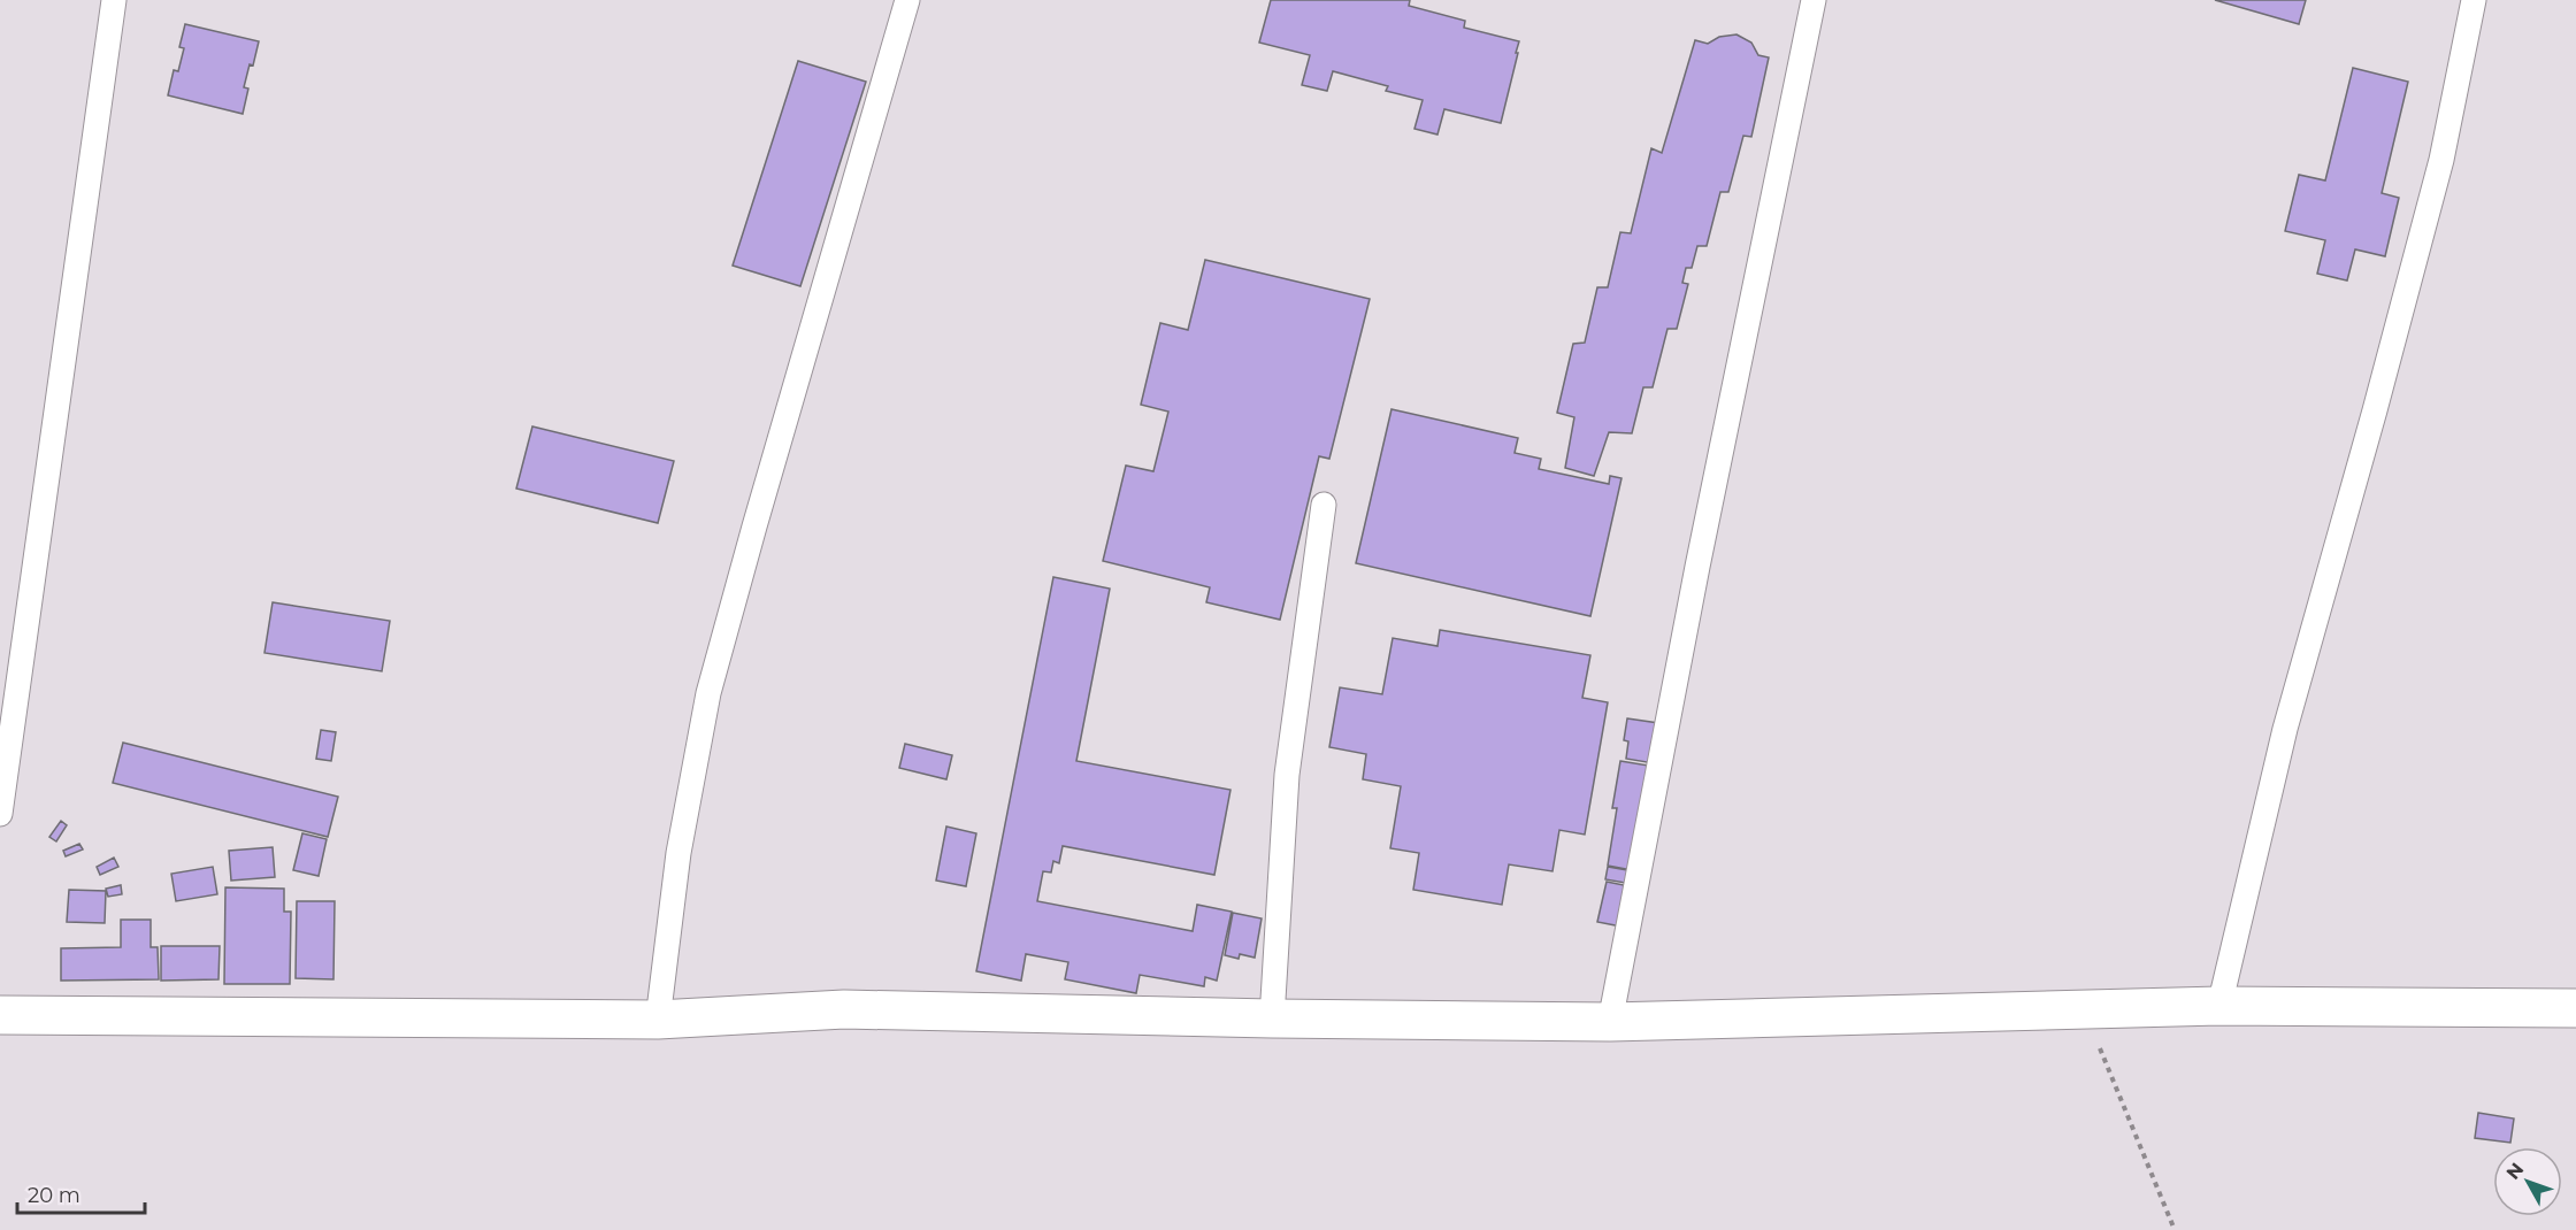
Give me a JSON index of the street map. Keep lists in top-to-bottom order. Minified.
{"scale_bar":"20 m","north":"top left"}
